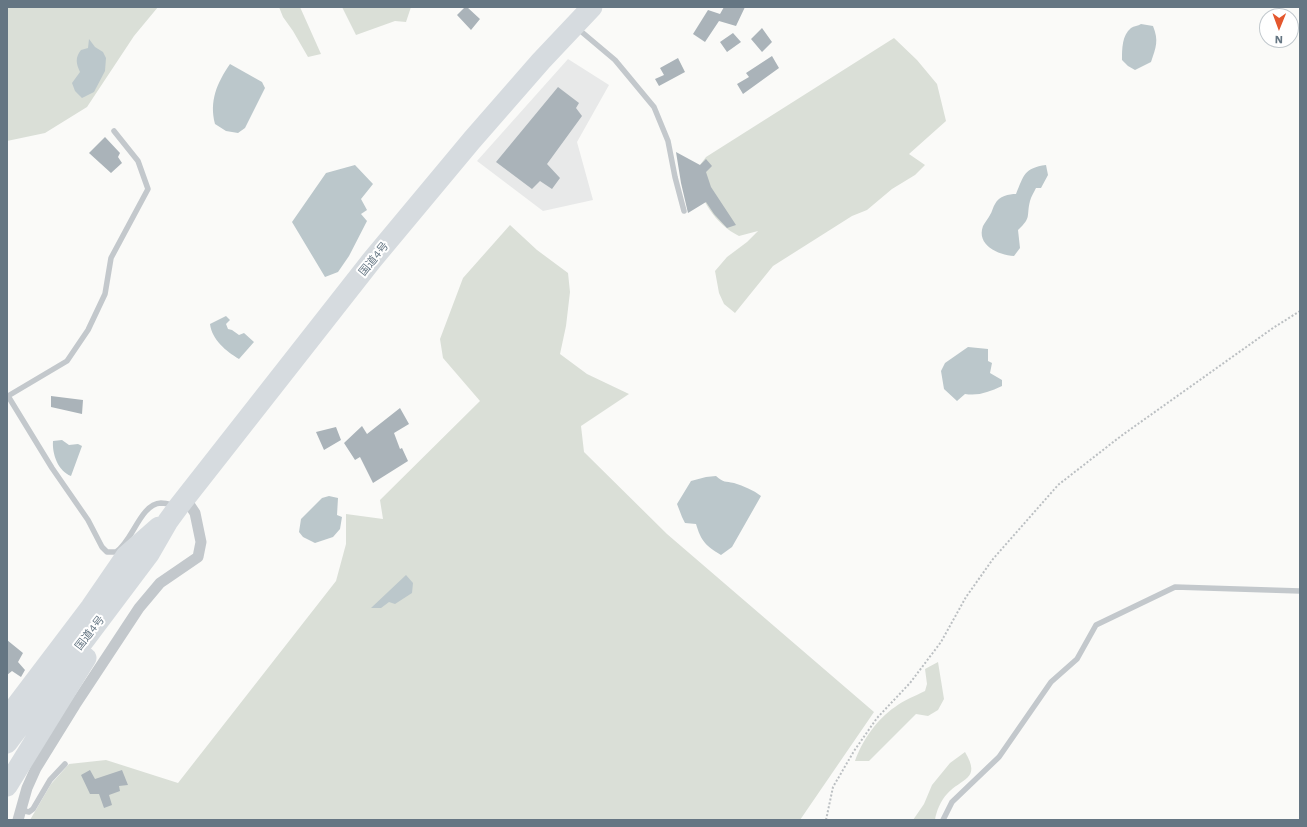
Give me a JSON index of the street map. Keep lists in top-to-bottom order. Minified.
{"streets":{"highway":["国道4号"]},"north":"bottom"}
